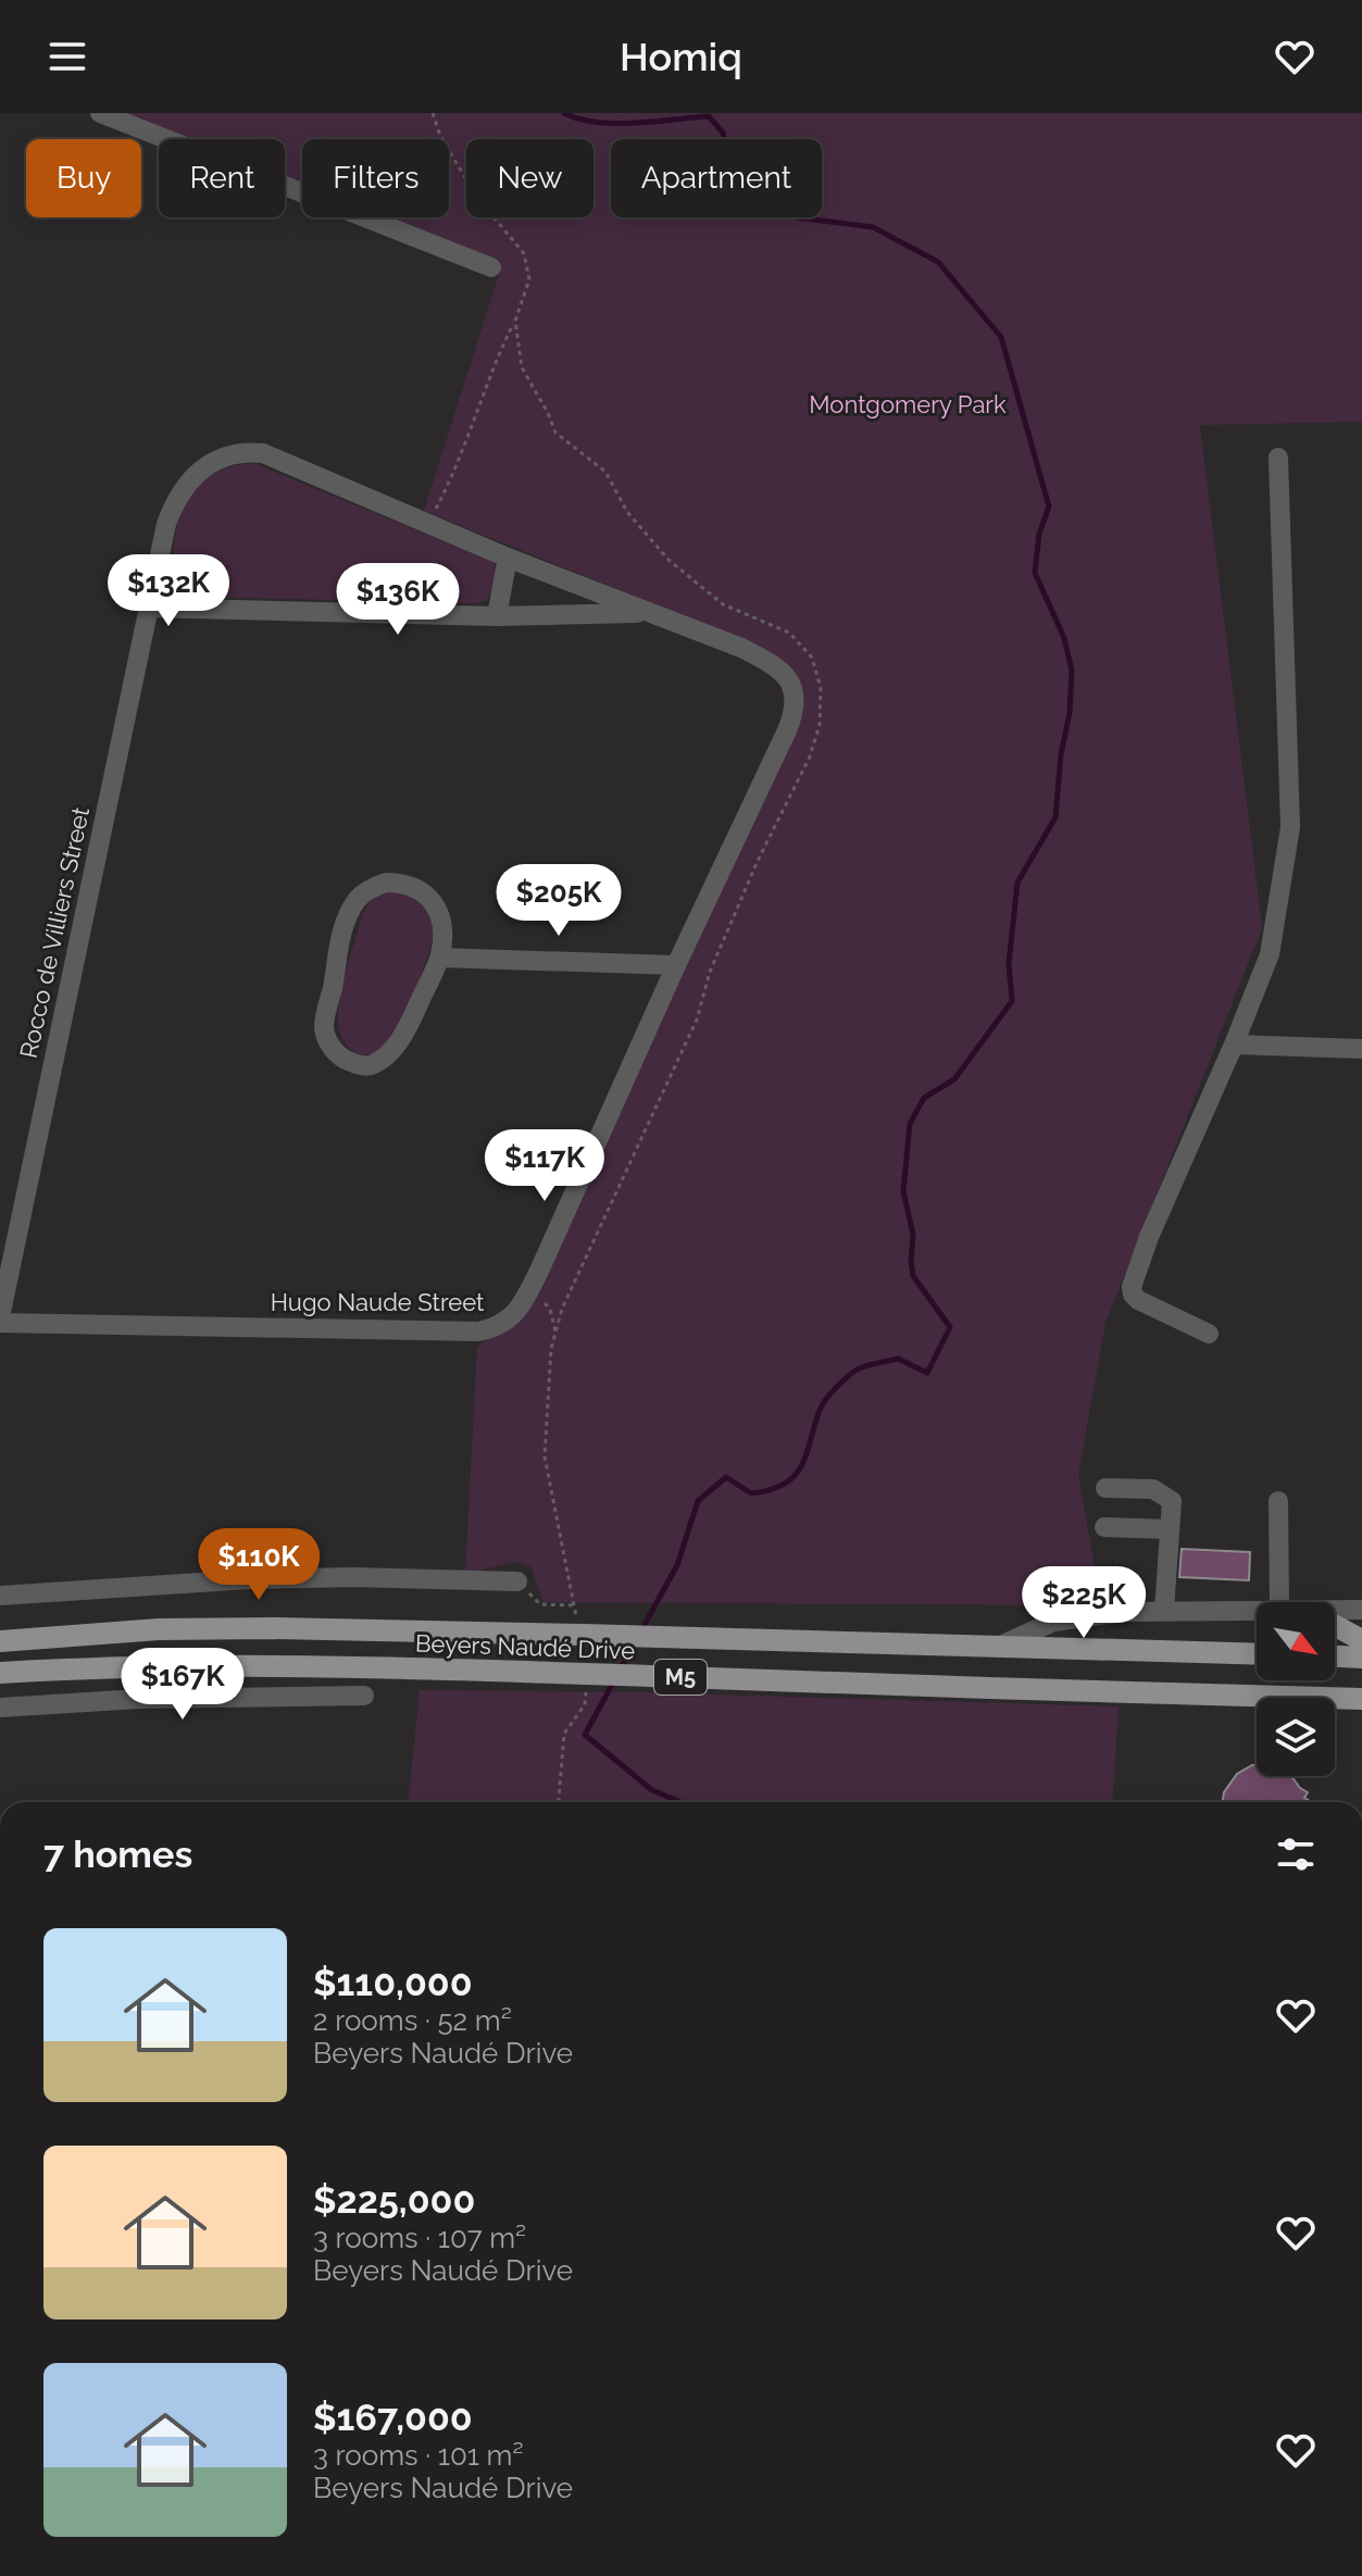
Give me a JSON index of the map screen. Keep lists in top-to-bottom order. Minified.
{"streets":{"main road":["Beyers Naudé Drive","M5"],"street":["Rocco de Villiers Street","Hugo Naude Street"]},"crossings":[["Rocco de Villiers Street","Hugo Naude Street"]],"parks":["Montgomery Park"],"north":"bottom right","page":{"header":"Homiq","chip":["Buy","Rent","Filters","New","Apartment"],"price":["$132K","$136K","$205K","$117K","$110K","$225K","$167K"],"heading":"7 homes","list":[{"name":"$110,000","note":"2 rooms · 52 m² · Beyers Naudé Drive"},{"name":"$225,000","note":"3 rooms · 107 m² · Beyers Naudé Drive"},{"name":"$167,000","note":"3 rooms · 101 m² · Beyers Naudé Drive"}]}}
